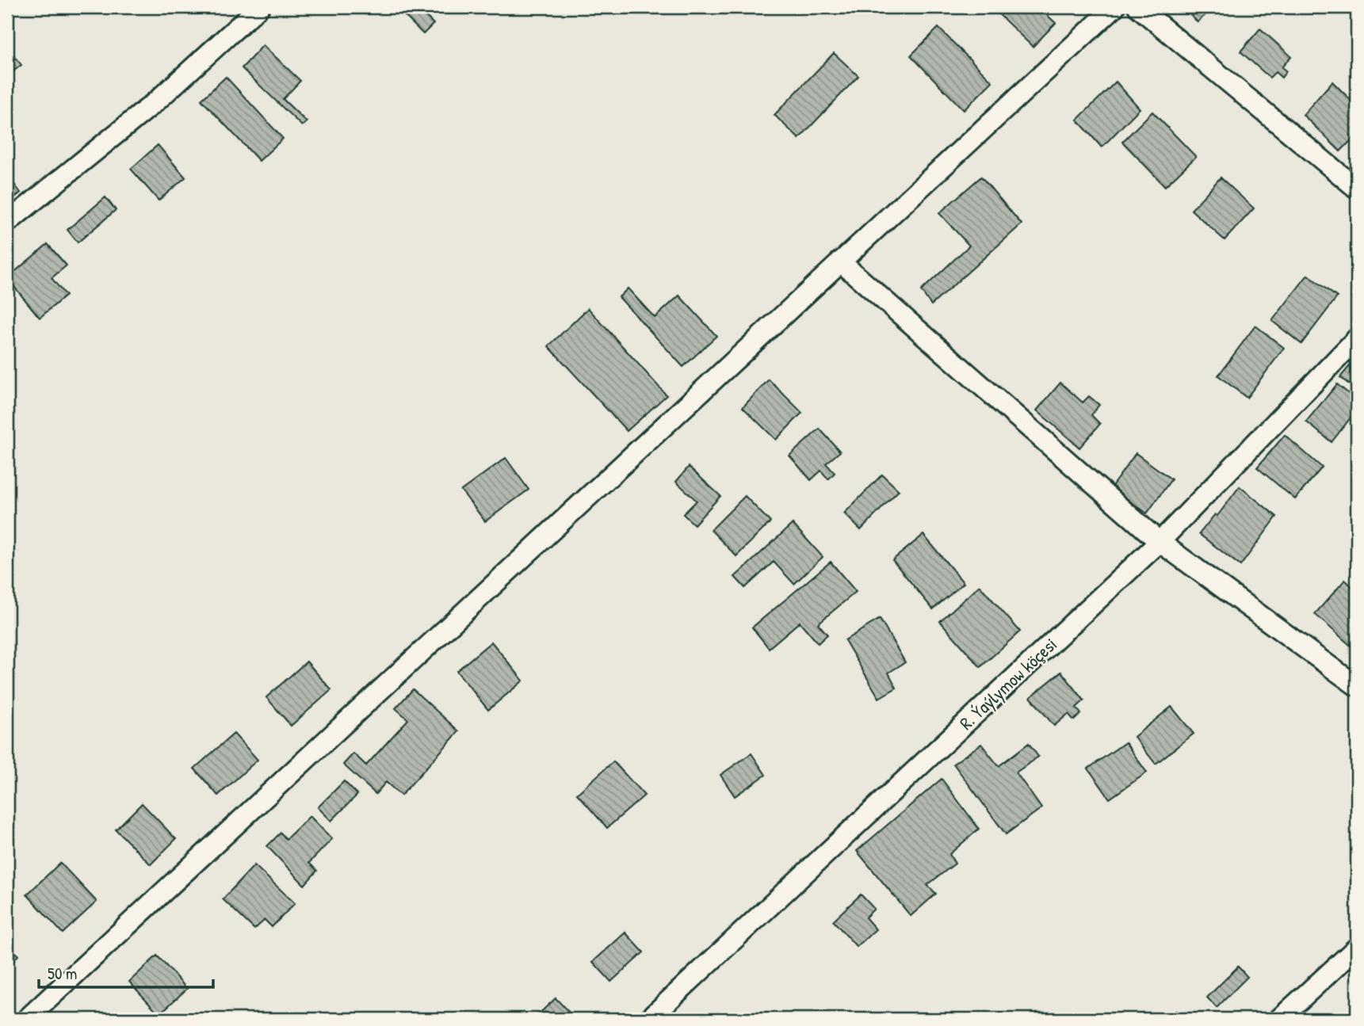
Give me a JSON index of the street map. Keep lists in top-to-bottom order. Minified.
{"streets":{"street":["R. Ýaýlymow köçesi"]},"scale_bar":"50 m"}
